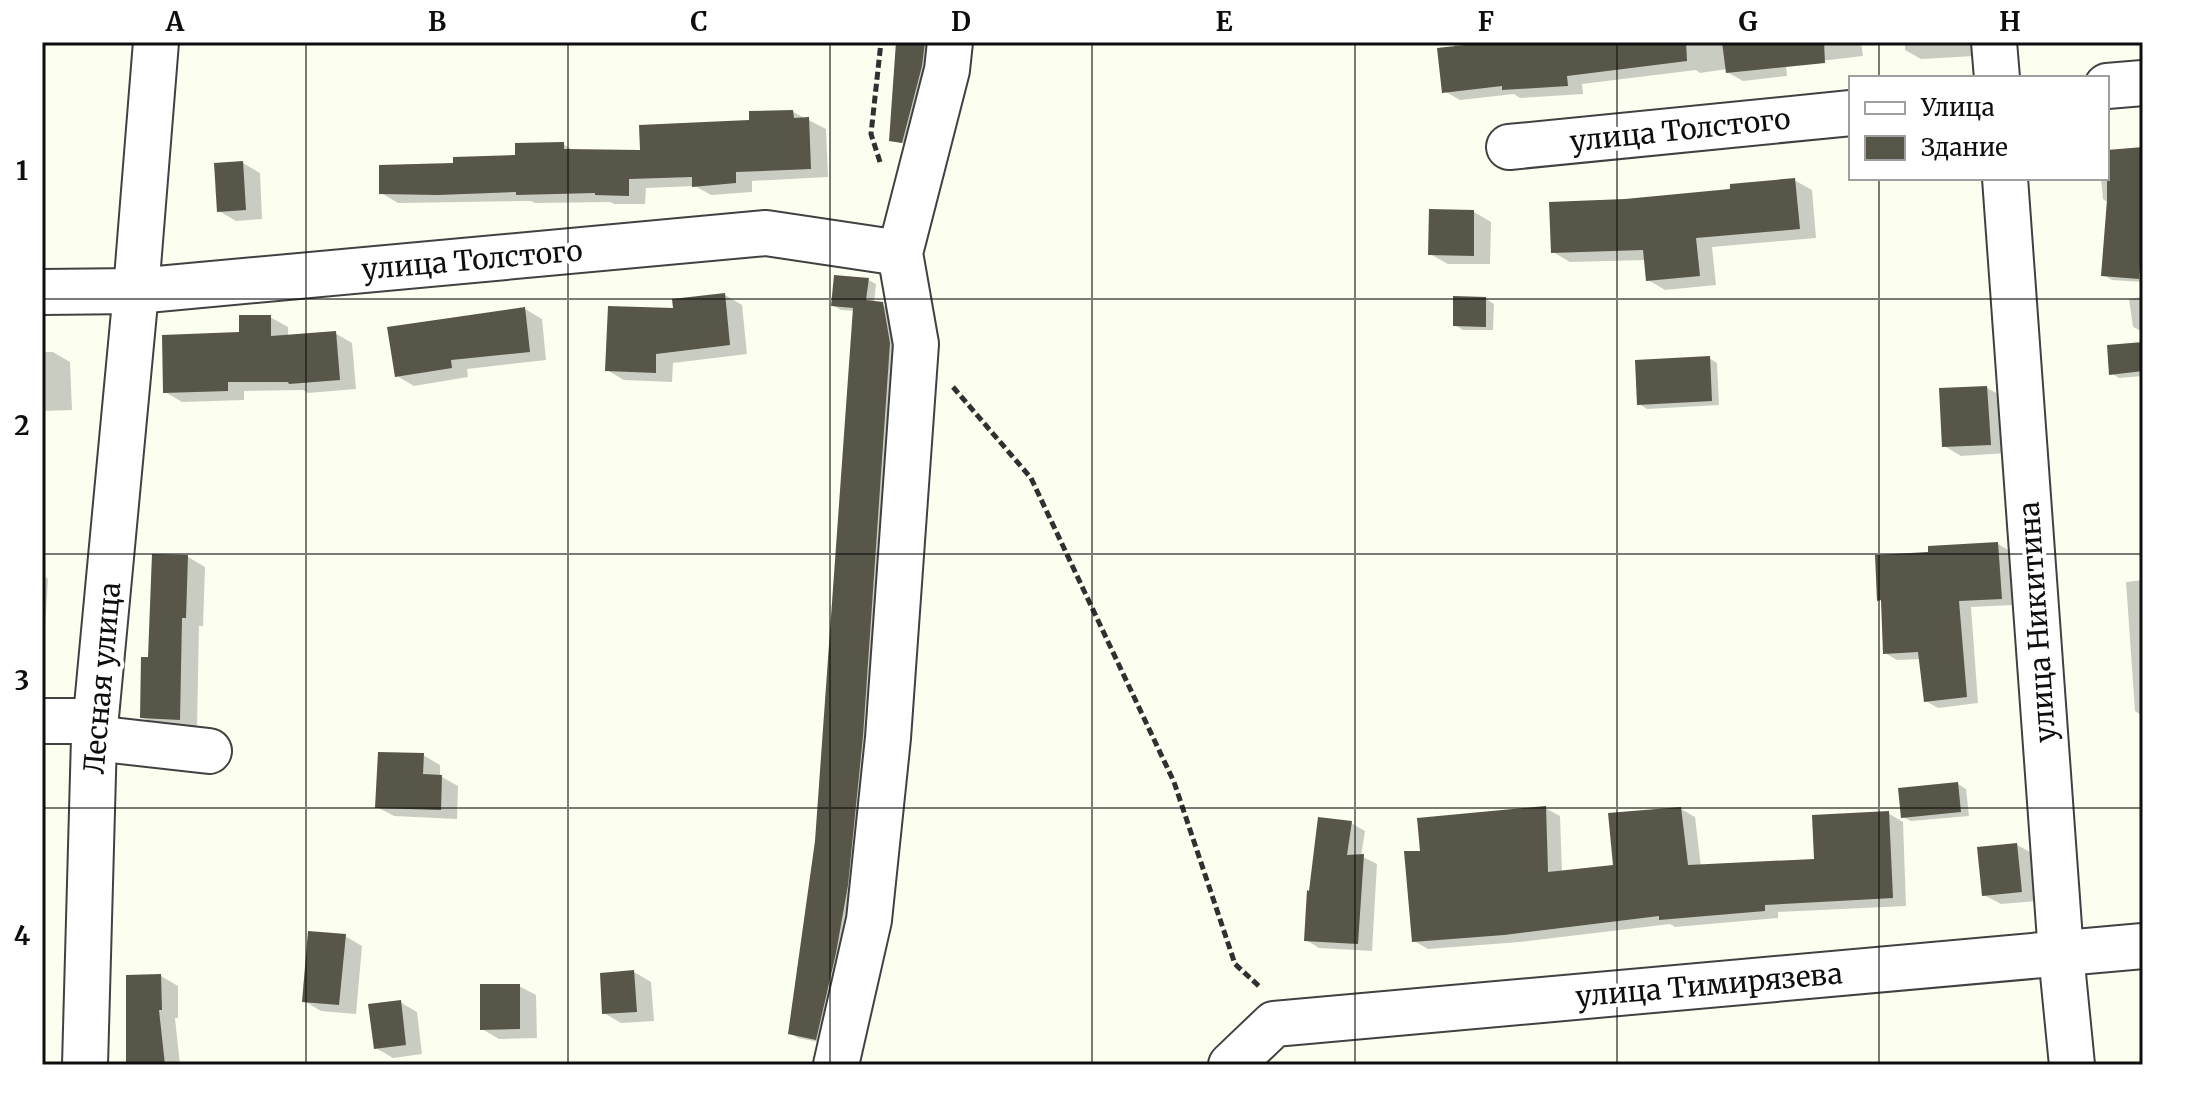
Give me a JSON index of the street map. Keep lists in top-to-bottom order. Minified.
{"streets":{"street":["улица Толстого","улица Никитина","Лесная улица","улица Тимирязева"]},"crossings":[["улица Толстого","Лесная улица"],["улица Никитина","улица Тимирязева"]],"legend":["Улица","Здание"],"grid":{"columns":["A","B","C","D","E","F","G","H"],"rows":["1","2","3","4"]}}
